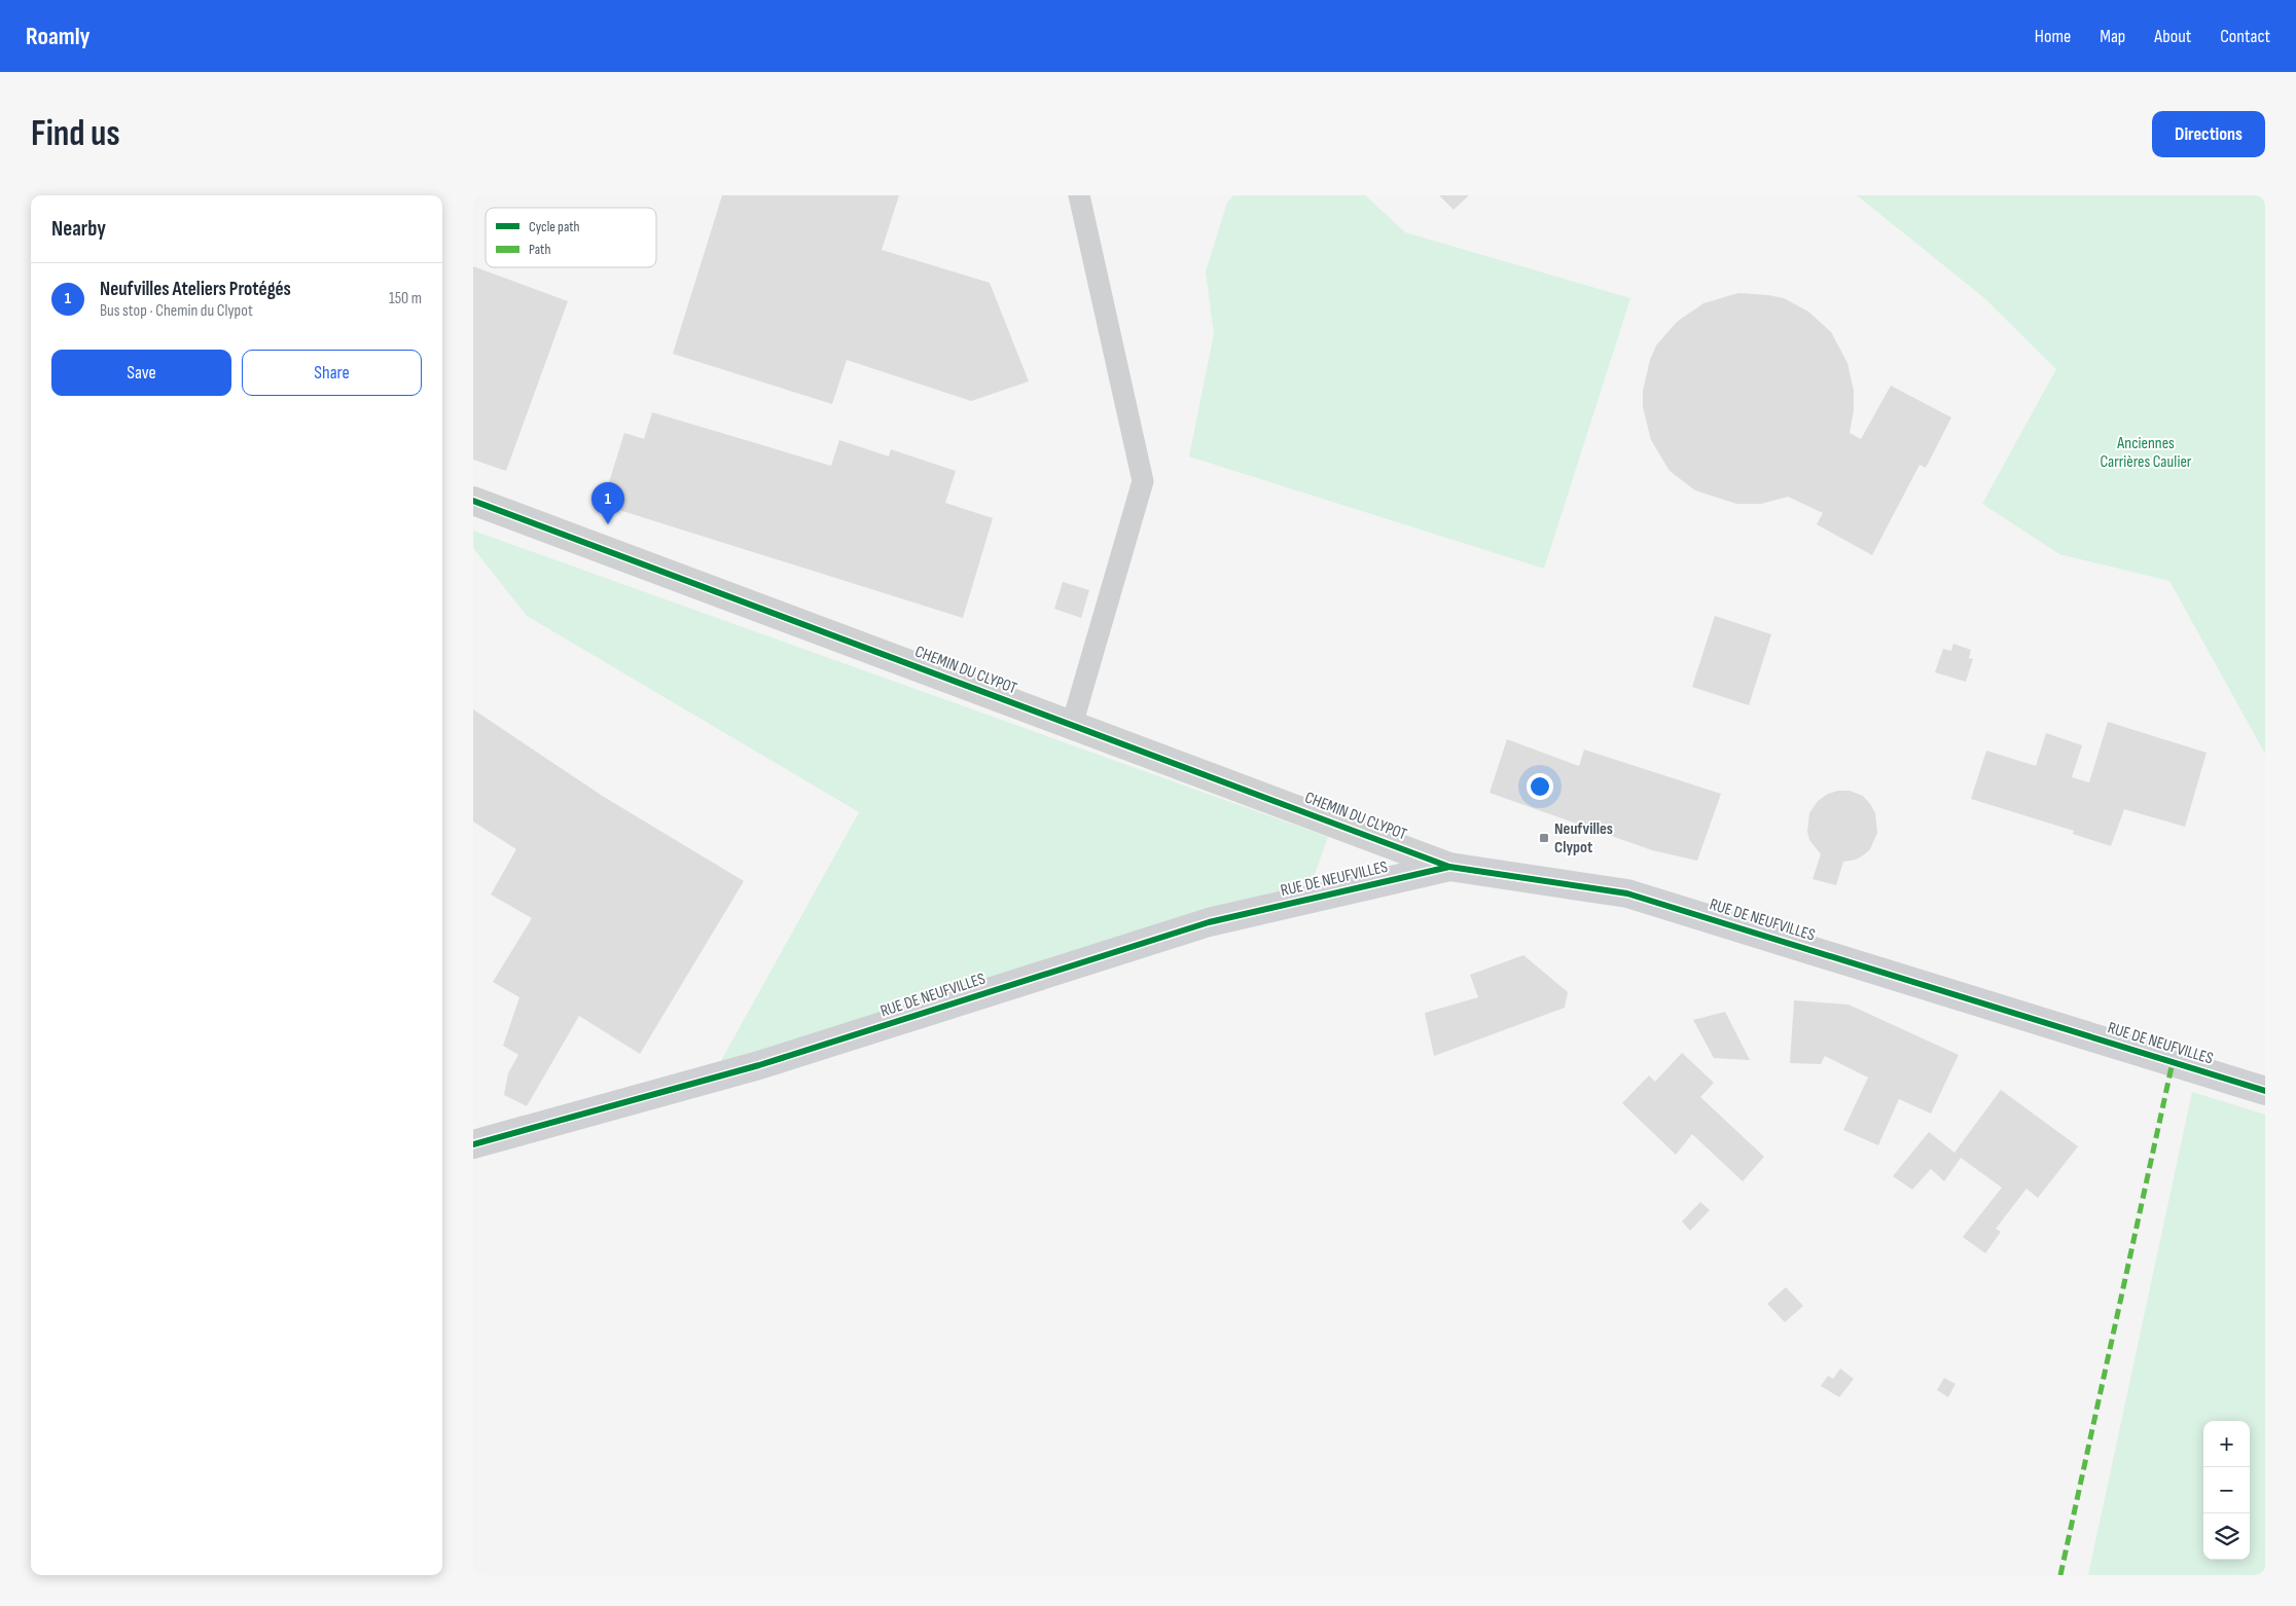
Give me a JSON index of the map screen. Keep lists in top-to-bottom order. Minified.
{"streets":{"main road":["RUE DE NEUFVILLES"],"street":["CHEMIN DU CLYPOT"]},"crossings":[["CHEMIN DU CLYPOT","RUE DE NEUFVILLES"]],"parks":["Anciennes Carrières Caulier"],"places":{"transit":["Neufvilles Clypot"]},"legend":["Cycle path","Path"],"page":{"header":"Roamly","nav":["Home","Map","About","Contact"],"buttons":["Directions",["Save","Share"]],"title":"Find us","heading":"Nearby","list":[{"mark":"1","name":"Neufvilles Ateliers Protégés","note":"Bus stop · Chemin du Clypot","value":"150 m"}],"pins":"1","map_buttons":["+","−"]}}
